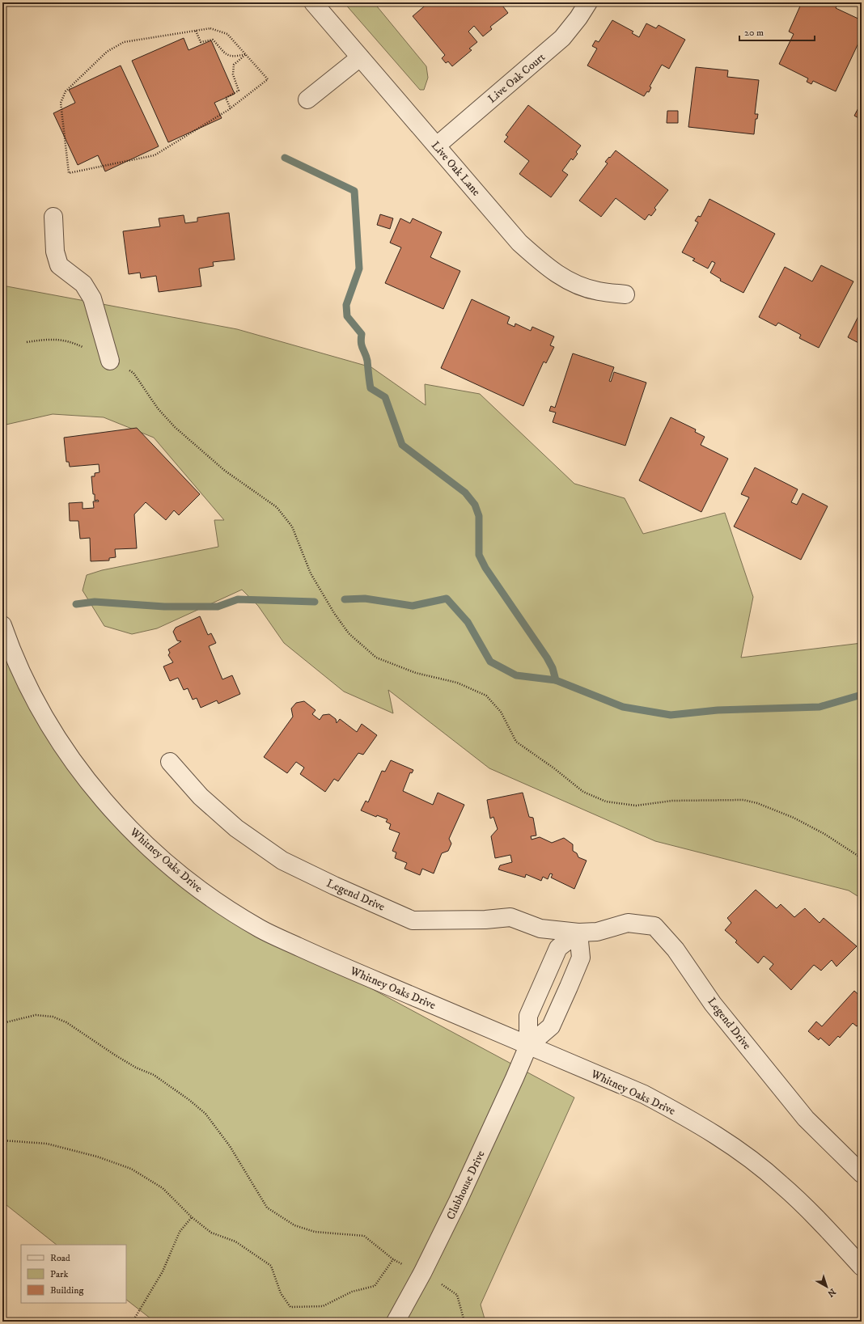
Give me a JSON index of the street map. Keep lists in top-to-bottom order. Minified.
{"streets":{"street":["Live Oak Court","Live Oak Lane","Whitney Oaks Drive","Legend Drive","Clubhouse Drive"]},"crossings":[["Live Oak Court","Live Oak Lane"],["Whitney Oaks Drive","Clubhouse Drive"]],"legend":["Road","Park","Building"],"scale_bar":"20 m","north":"bottom right"}
